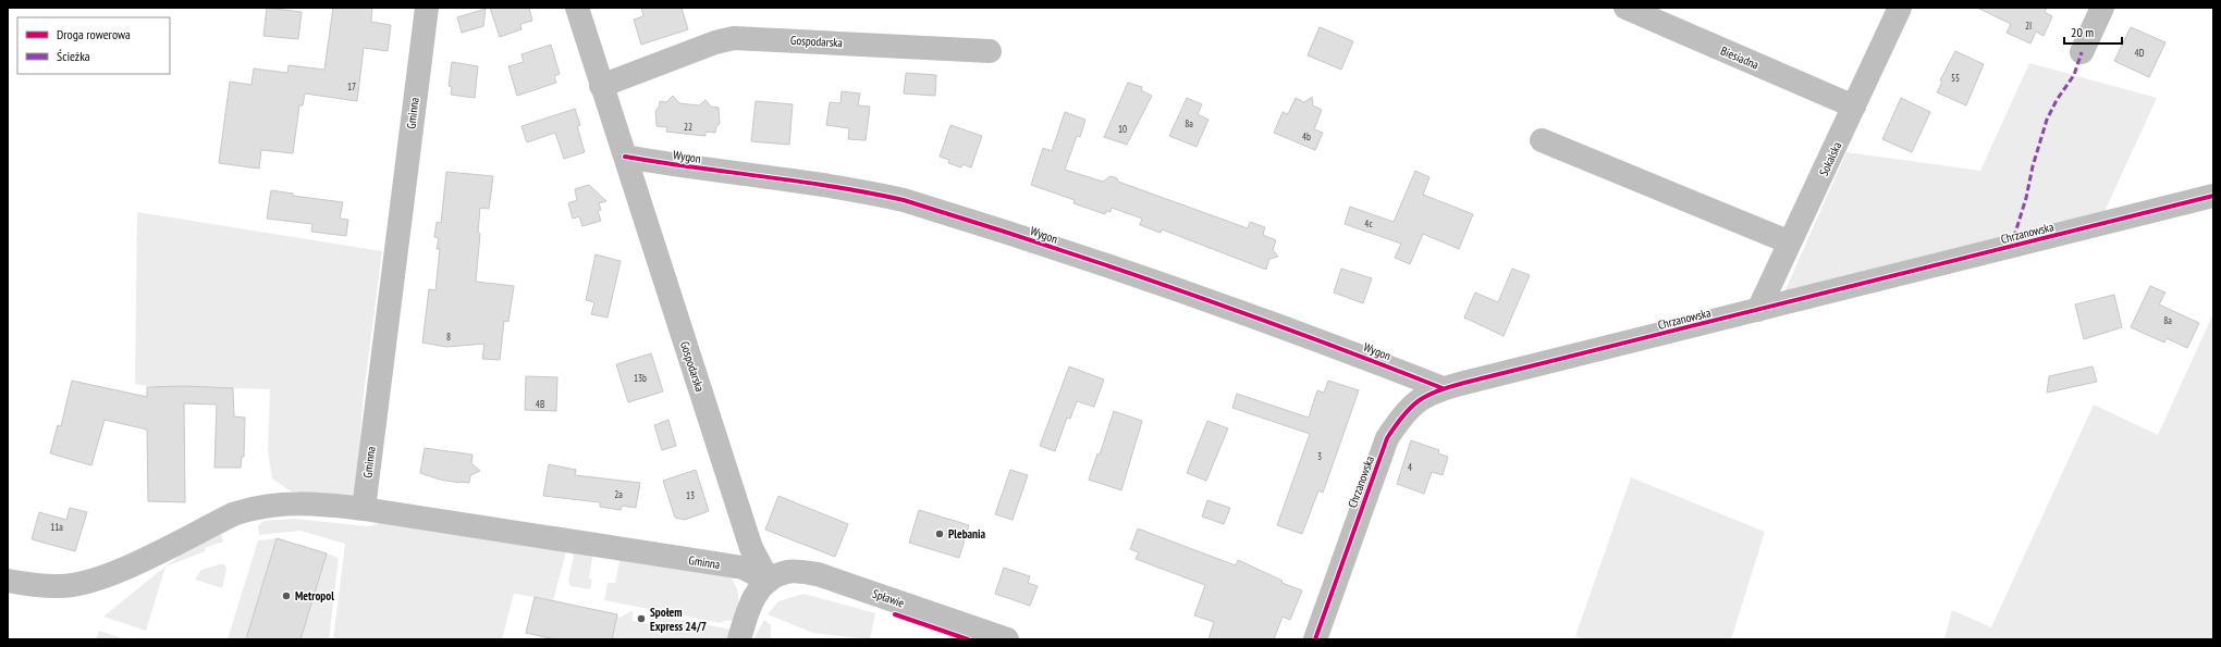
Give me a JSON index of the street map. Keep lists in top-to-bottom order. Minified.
{"streets":{"street":["Gospodarska","Biesiadna","Gminna","Wygon","Sokalska","Chrzanowska","Spławie"]},"crossings":[["Gospodarska","Gminna"],["Gospodarska","Wygon"],["Gospodarska","Spławie"],["Biesiadna","Sokalska"],["Gminna","Spławie"],["Wygon","Chrzanowska"],["Sokalska","Chrzanowska"]],"places":["Plebania","Metropol","Społem Express 24/7"],"house_numbers":["2I","4D","55","17","8a","22","10","4b","4c","8a","8","13b","4B","3","4","2a","13","11a"],"legend":["Droga rowerowa","Ścieżka"],"scale_bar":"20 m"}
